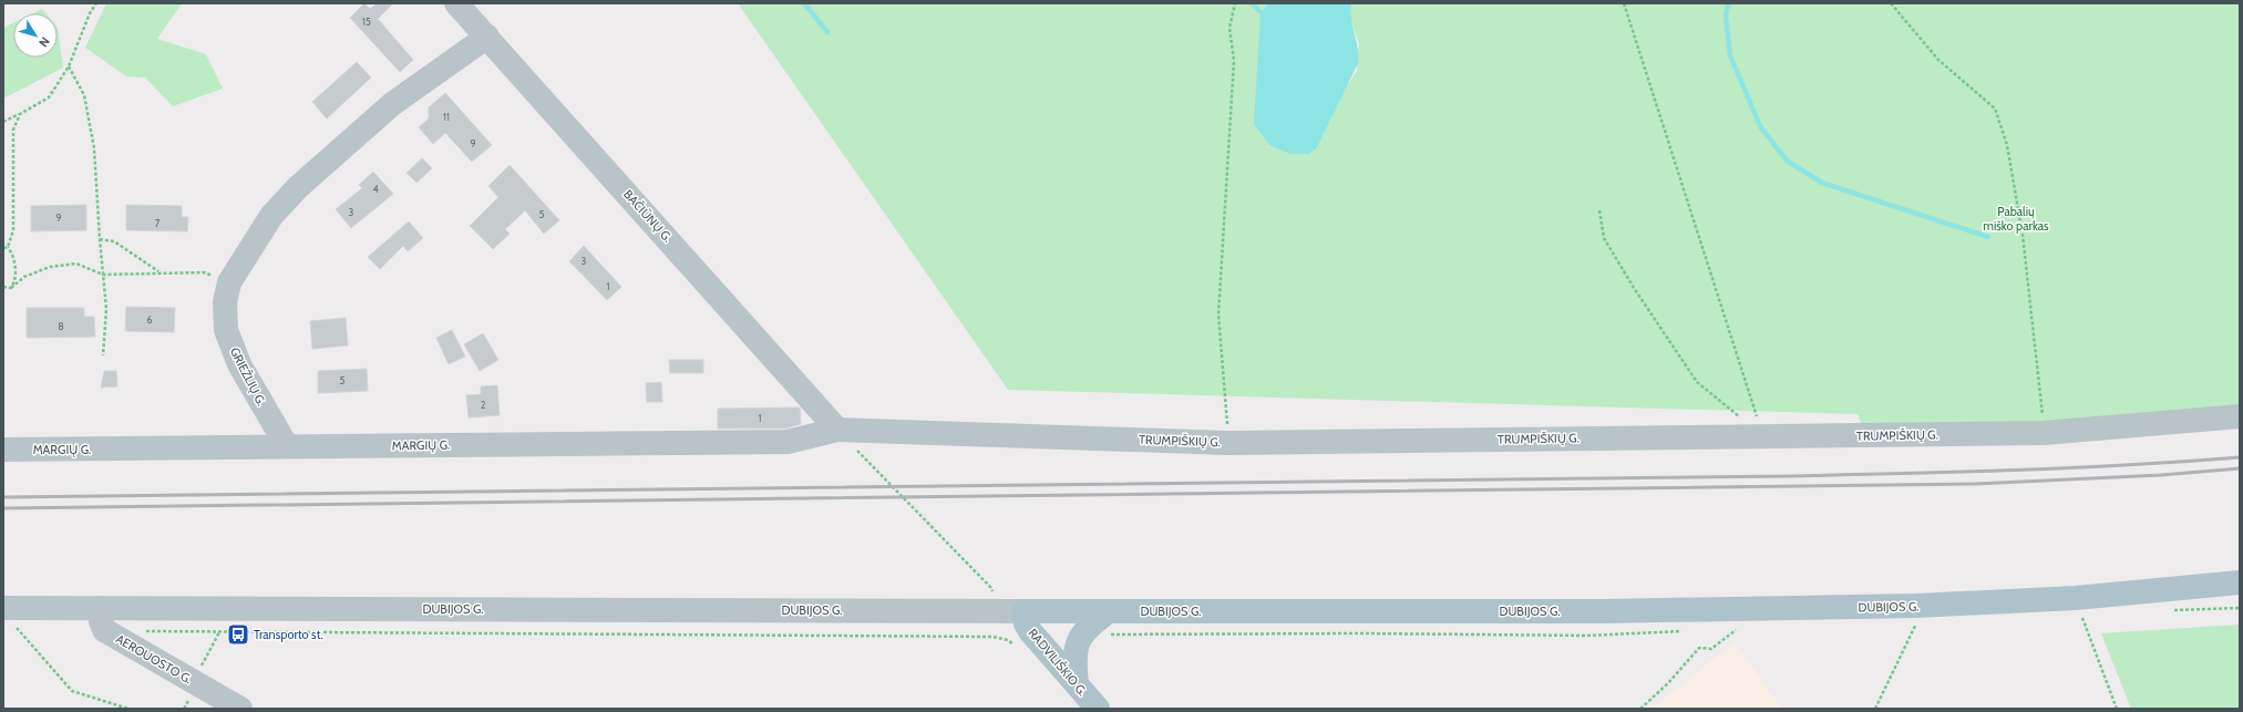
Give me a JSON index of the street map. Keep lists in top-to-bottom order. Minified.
{"streets":{"main road":["DUBIJOS G.","RADVILIŠKIO G."],"street":["BAČIŪNŲ G.","GRIEŽLIŲ G.","TRUMPIŠKIŲ G.","MARGIŲ G.","AEROUOSTO G."]},"crossings":[["BAČIŪNŲ G.","TRUMPIŠKIŲ G."],["BAČIŪNŲ G.","MARGIŲ G."],["GRIEŽLIŲ G.","MARGIŲ G."],["TRUMPIŠKIŲ G.","MARGIŲ G."],["DUBIJOS G.","AEROUOSTO G."],["DUBIJOS G.","RADVILIŠKIO G."]],"parks":["Pabalių miško parkas"],"places":{"bus stop":["Transporto st."]},"house_numbers":["15","11","9","4","3","5","9","7","3","1","6","8","5","2","1"],"north":"bottom right"}
